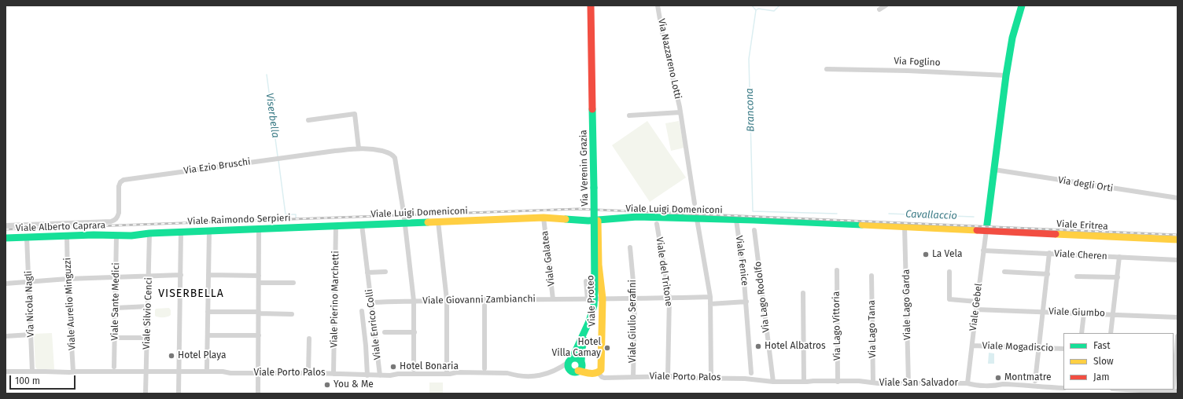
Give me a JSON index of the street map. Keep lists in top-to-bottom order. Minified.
{"streets":{"street":["Via Nazzareno Lotti","Via Foglino","Via Ezio Bruschi","Via Verenin Grazia","Via degli Orti","Viale Luigi Domeniconi","Viale Raimondo Serpieri","Viale Eritrea","Viale Alberto Caprara","Viale Cheren","Viale Galatea","Viale Fenice","Viale del Tritone","Via Lago Rodolfo","Viale Pierino Marchetti","Viale Giovanni Zambianchi","Viale Proteo","Viale Sante Medici","Via Nicola Nagli","Viale Aurelio Minguzzi","Viale Lago Garda","Viale Gebel","Viale Giumbo","Viale Silvio Cenci","Viale Giulio Serafini","Viale Enrico Colli","Via Lago Vittoria","Via Lago Tana","Viale Mogadiscio","Viale Porto Palos","Viale San Salvador"]},"crossings":[["Via Verenin Grazia","Viale Porto Palos"],["Viale Luigi Domeniconi","Viale Raimondo Serpieri"],["Viale Luigi Domeniconi","Viale Eritrea"],["Viale Luigi Domeniconi","Viale Galatea"],["Viale Luigi Domeniconi","Viale Fenice"],["Viale Luigi Domeniconi","Viale Proteo"],["Viale Luigi Domeniconi","Viale Lago Garda"],["Viale Luigi Domeniconi","Viale Gebel"],["Viale Luigi Domeniconi","Viale Enrico Colli"],["Viale Raimondo Serpieri","Viale Alberto Caprara"],["Viale Raimondo Serpieri","Viale Pierino Marchetti"],["Viale Raimondo Serpieri","Viale Sante Medici"],["Viale Raimondo Serpieri","Viale Silvio Cenci"],["Viale Raimondo Serpieri","Viale Enrico Colli"],["Viale Eritrea","Viale Gebel"],["Viale Alberto Caprara","Viale Sante Medici"],["Viale Alberto Caprara","Via Nicola Nagli"],["Viale Alberto Caprara","Viale Aurelio Minguzzi"],["Viale Cheren","Viale Gebel"],["Viale Galatea","Viale Giovanni Zambianchi"],["Viale del Tritone","Viale Giovanni Zambianchi"],["Viale del Tritone","Viale Porto Palos"],["Via Lago Rodolfo","Viale Porto Palos"],["Via Lago Rodolfo","Viale San Salvador"],["Viale Pierino Marchetti","Viale Porto Palos"],["Viale Giovanni Zambianchi","Viale Proteo"],["Viale Giovanni Zambianchi","Viale Giulio Serafini"],["Viale Giovanni Zambianchi","Viale Enrico Colli"],["Viale Proteo","Viale Porto Palos"],["Via Nicola Nagli","Viale Porto Palos"],["Viale Aurelio Minguzzi","Viale Porto Palos"],["Viale Lago Garda","Viale San Salvador"],["Viale Gebel","Viale Giumbo"],["Viale Gebel","Viale Mogadiscio"],["Viale Gebel","Viale San Salvador"],["Viale Silvio Cenci","Viale Porto Palos"],["Viale Giulio Serafini","Viale Porto Palos"],["Viale Enrico Colli","Viale Porto Palos"],["Via Lago Vittoria","Viale San Salvador"],["Via Lago Tana","Viale San Salvador"],["Viale Porto Palos","Viale San Salvador"]],"districts":["VISERBELLA"],"water":["Brancona","Viserbella","Cavallaccio"],"places":["La Vela","Hotel Albatros","Hotel Villa Camay","Hotel Playa","Hotel Bonaria","Montmatre","You & Me"],"legend":["Fast","Slow","Jam"],"scale_bar":"100 m"}
